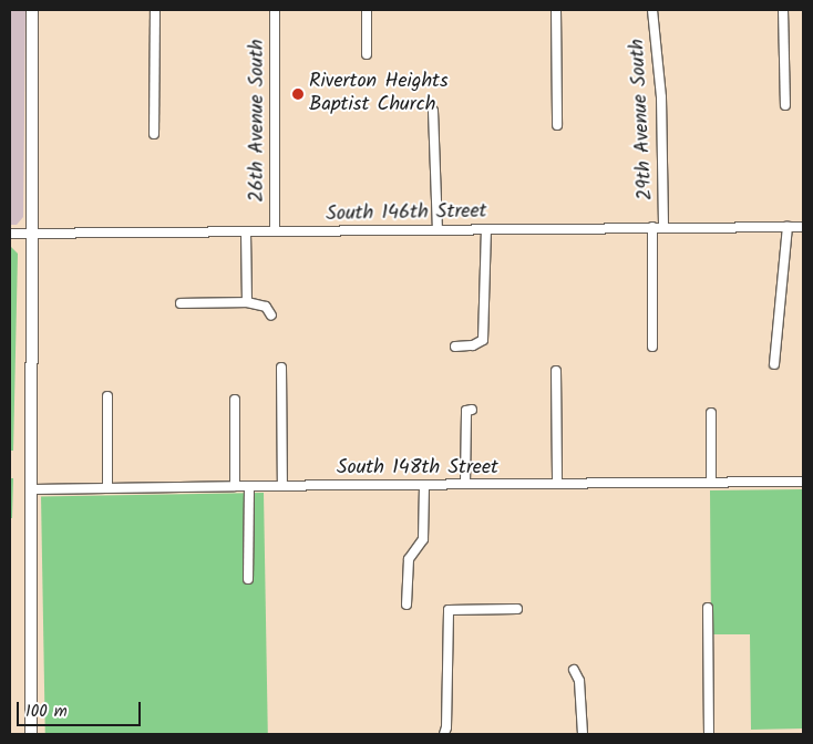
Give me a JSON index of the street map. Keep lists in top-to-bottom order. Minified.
{"streets":{"street":["29th Avenue South","26th Avenue South","South 146th Street","South 148th Street"]},"crossings":[["29th Avenue South","South 146th Street"],["26th Avenue South","South 146th Street"]],"places":["Riverton Heights Baptist Church"],"scale_bar":"100 m"}
